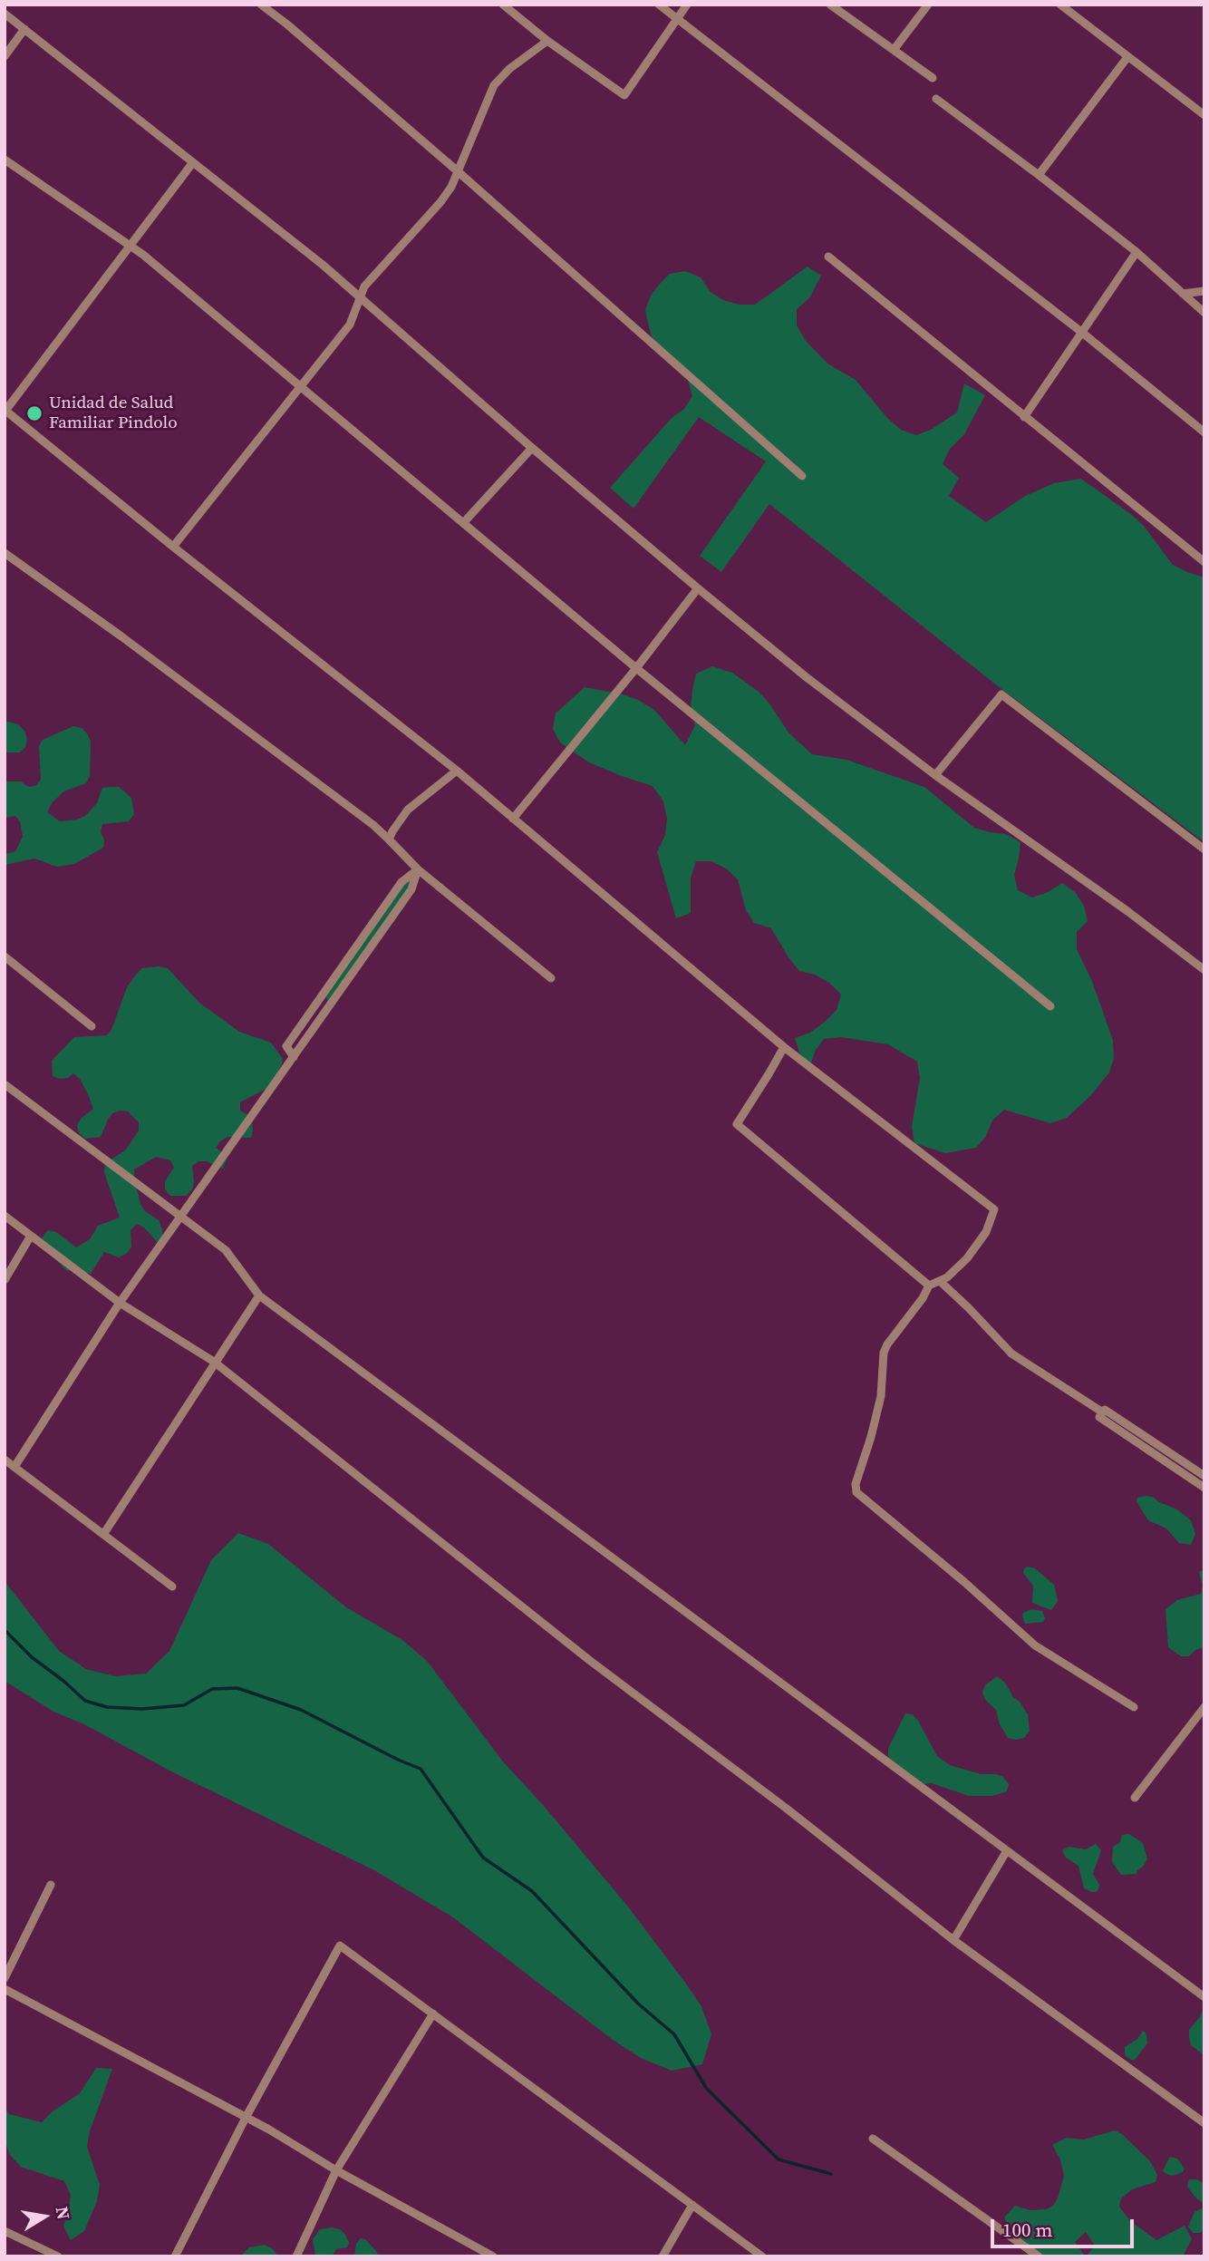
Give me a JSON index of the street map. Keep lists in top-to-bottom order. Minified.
{"places":["Unidad de Salud Familiar Pindolo"],"scale_bar":"100 m","north":"right"}
